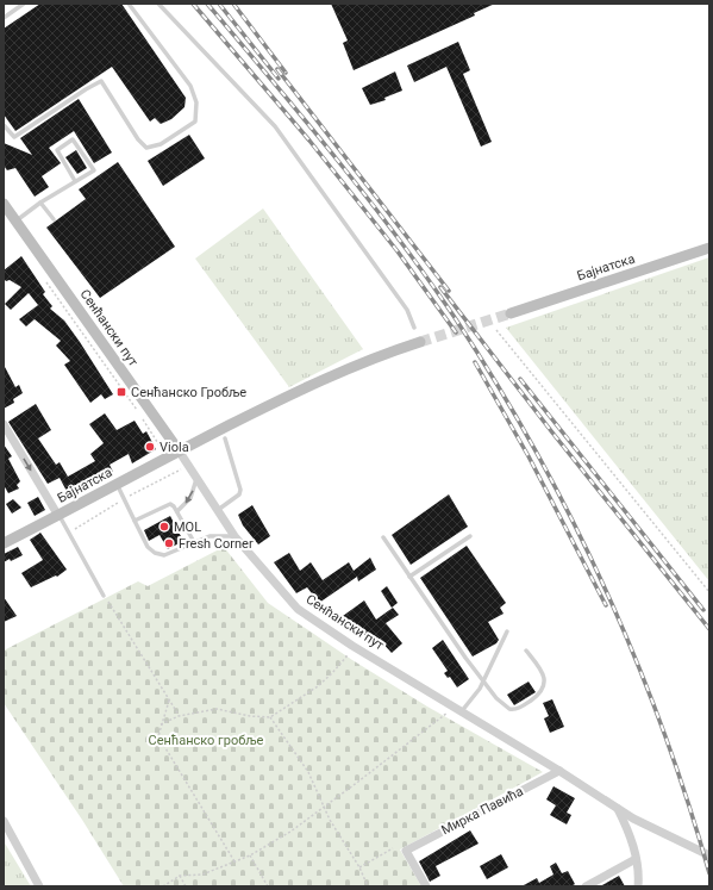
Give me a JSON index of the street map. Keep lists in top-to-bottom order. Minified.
{"streets":{"main road":["Бајнатска","Сенћански пут"],"street":["Мирка Павића"]},"crossings":[["Бајнатска","Сенћански пут"],["Сенћански пут","Мирка Павића"]],"parks":["Сенћанско гробље"],"places":{"transit":["Сенћанско Гробље"],"other":["Viola","MOL","Fresh Corner"]}}
